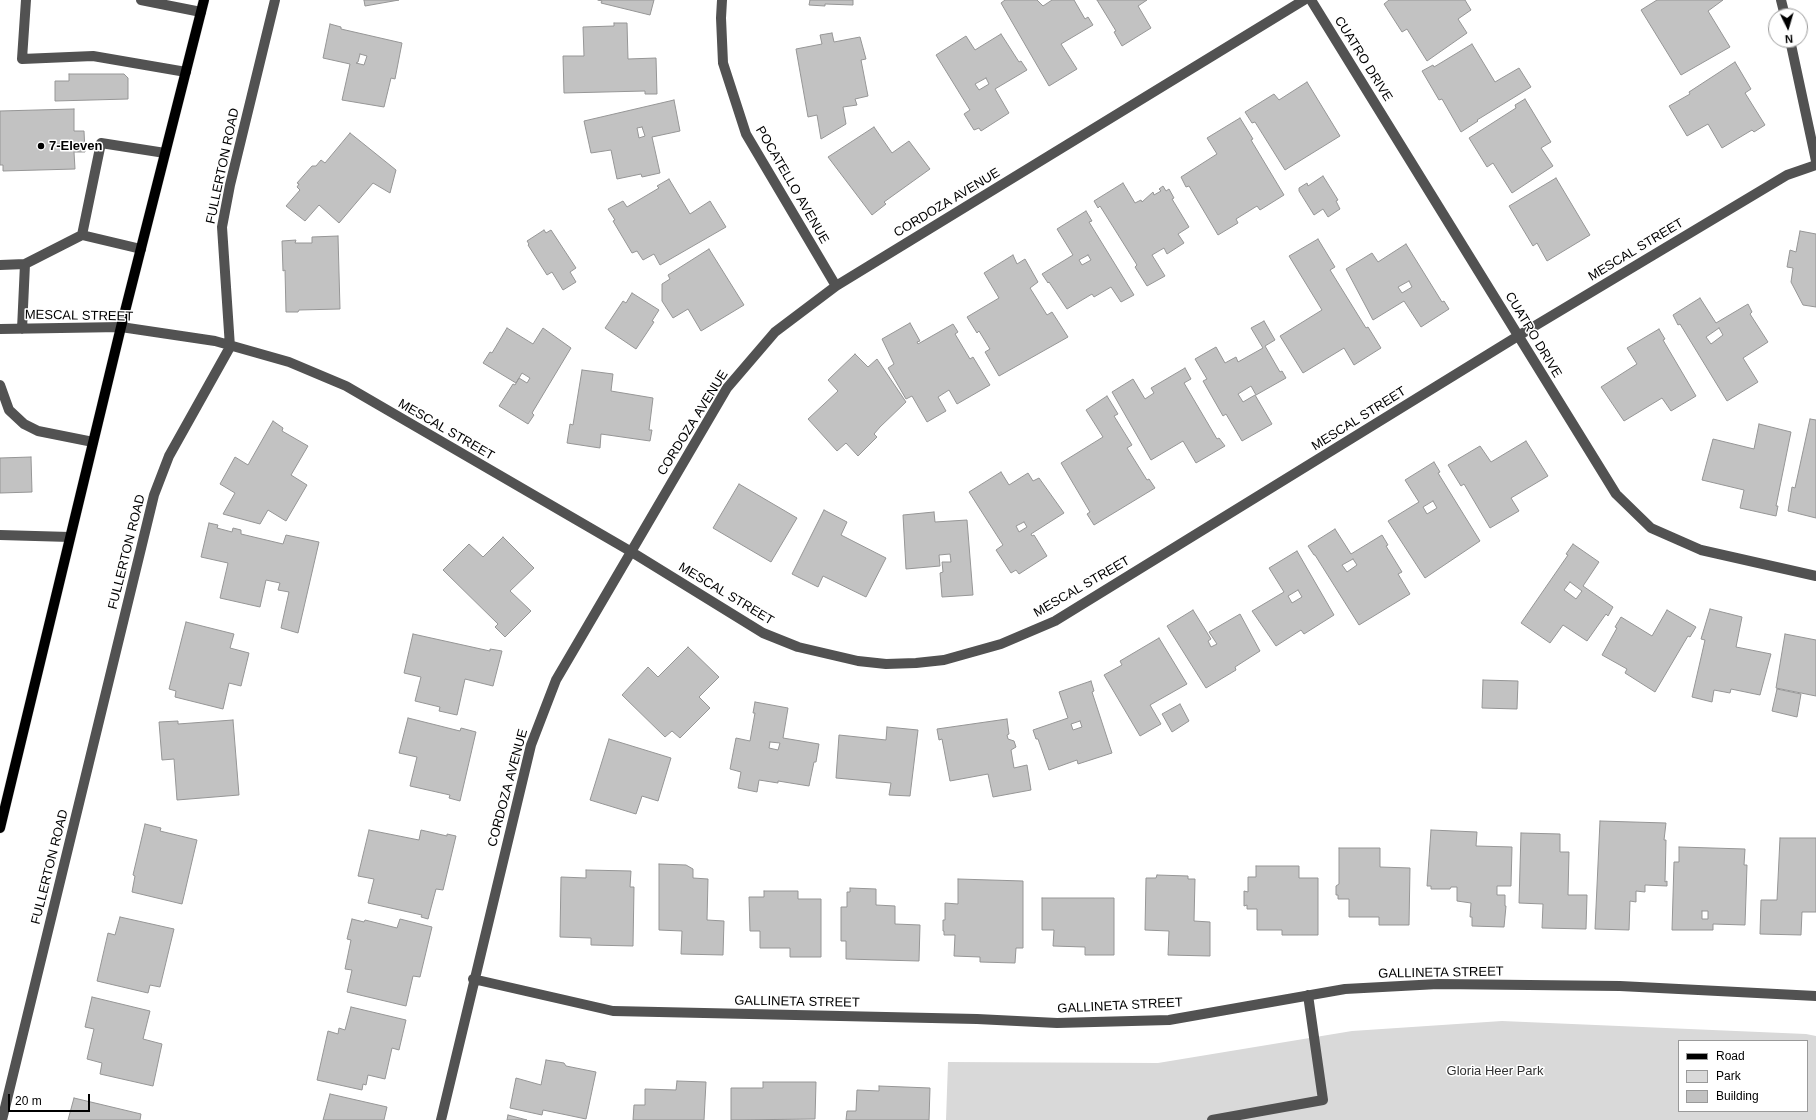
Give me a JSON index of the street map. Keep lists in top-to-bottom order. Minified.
{"streets":{"street":["CUATRO DRIVE","FULLERTON ROAD","POCATELLO AVENUE","CORDOZA AVENUE","MESCAL STREET","GALLINETA STREET"]},"crossings":[["CUATRO DRIVE","MESCAL STREET"],["FULLERTON ROAD","MESCAL STREET"],["POCATELLO AVENUE","CORDOZA AVENUE"],["CORDOZA AVENUE","MESCAL STREET"],["CORDOZA AVENUE","GALLINETA STREET"]],"parks":["Gloria Heer Park"],"places":["7-Eleven"],"legend":["Road","Park","Building"],"scale_bar":"20 m","north":"bottom"}
